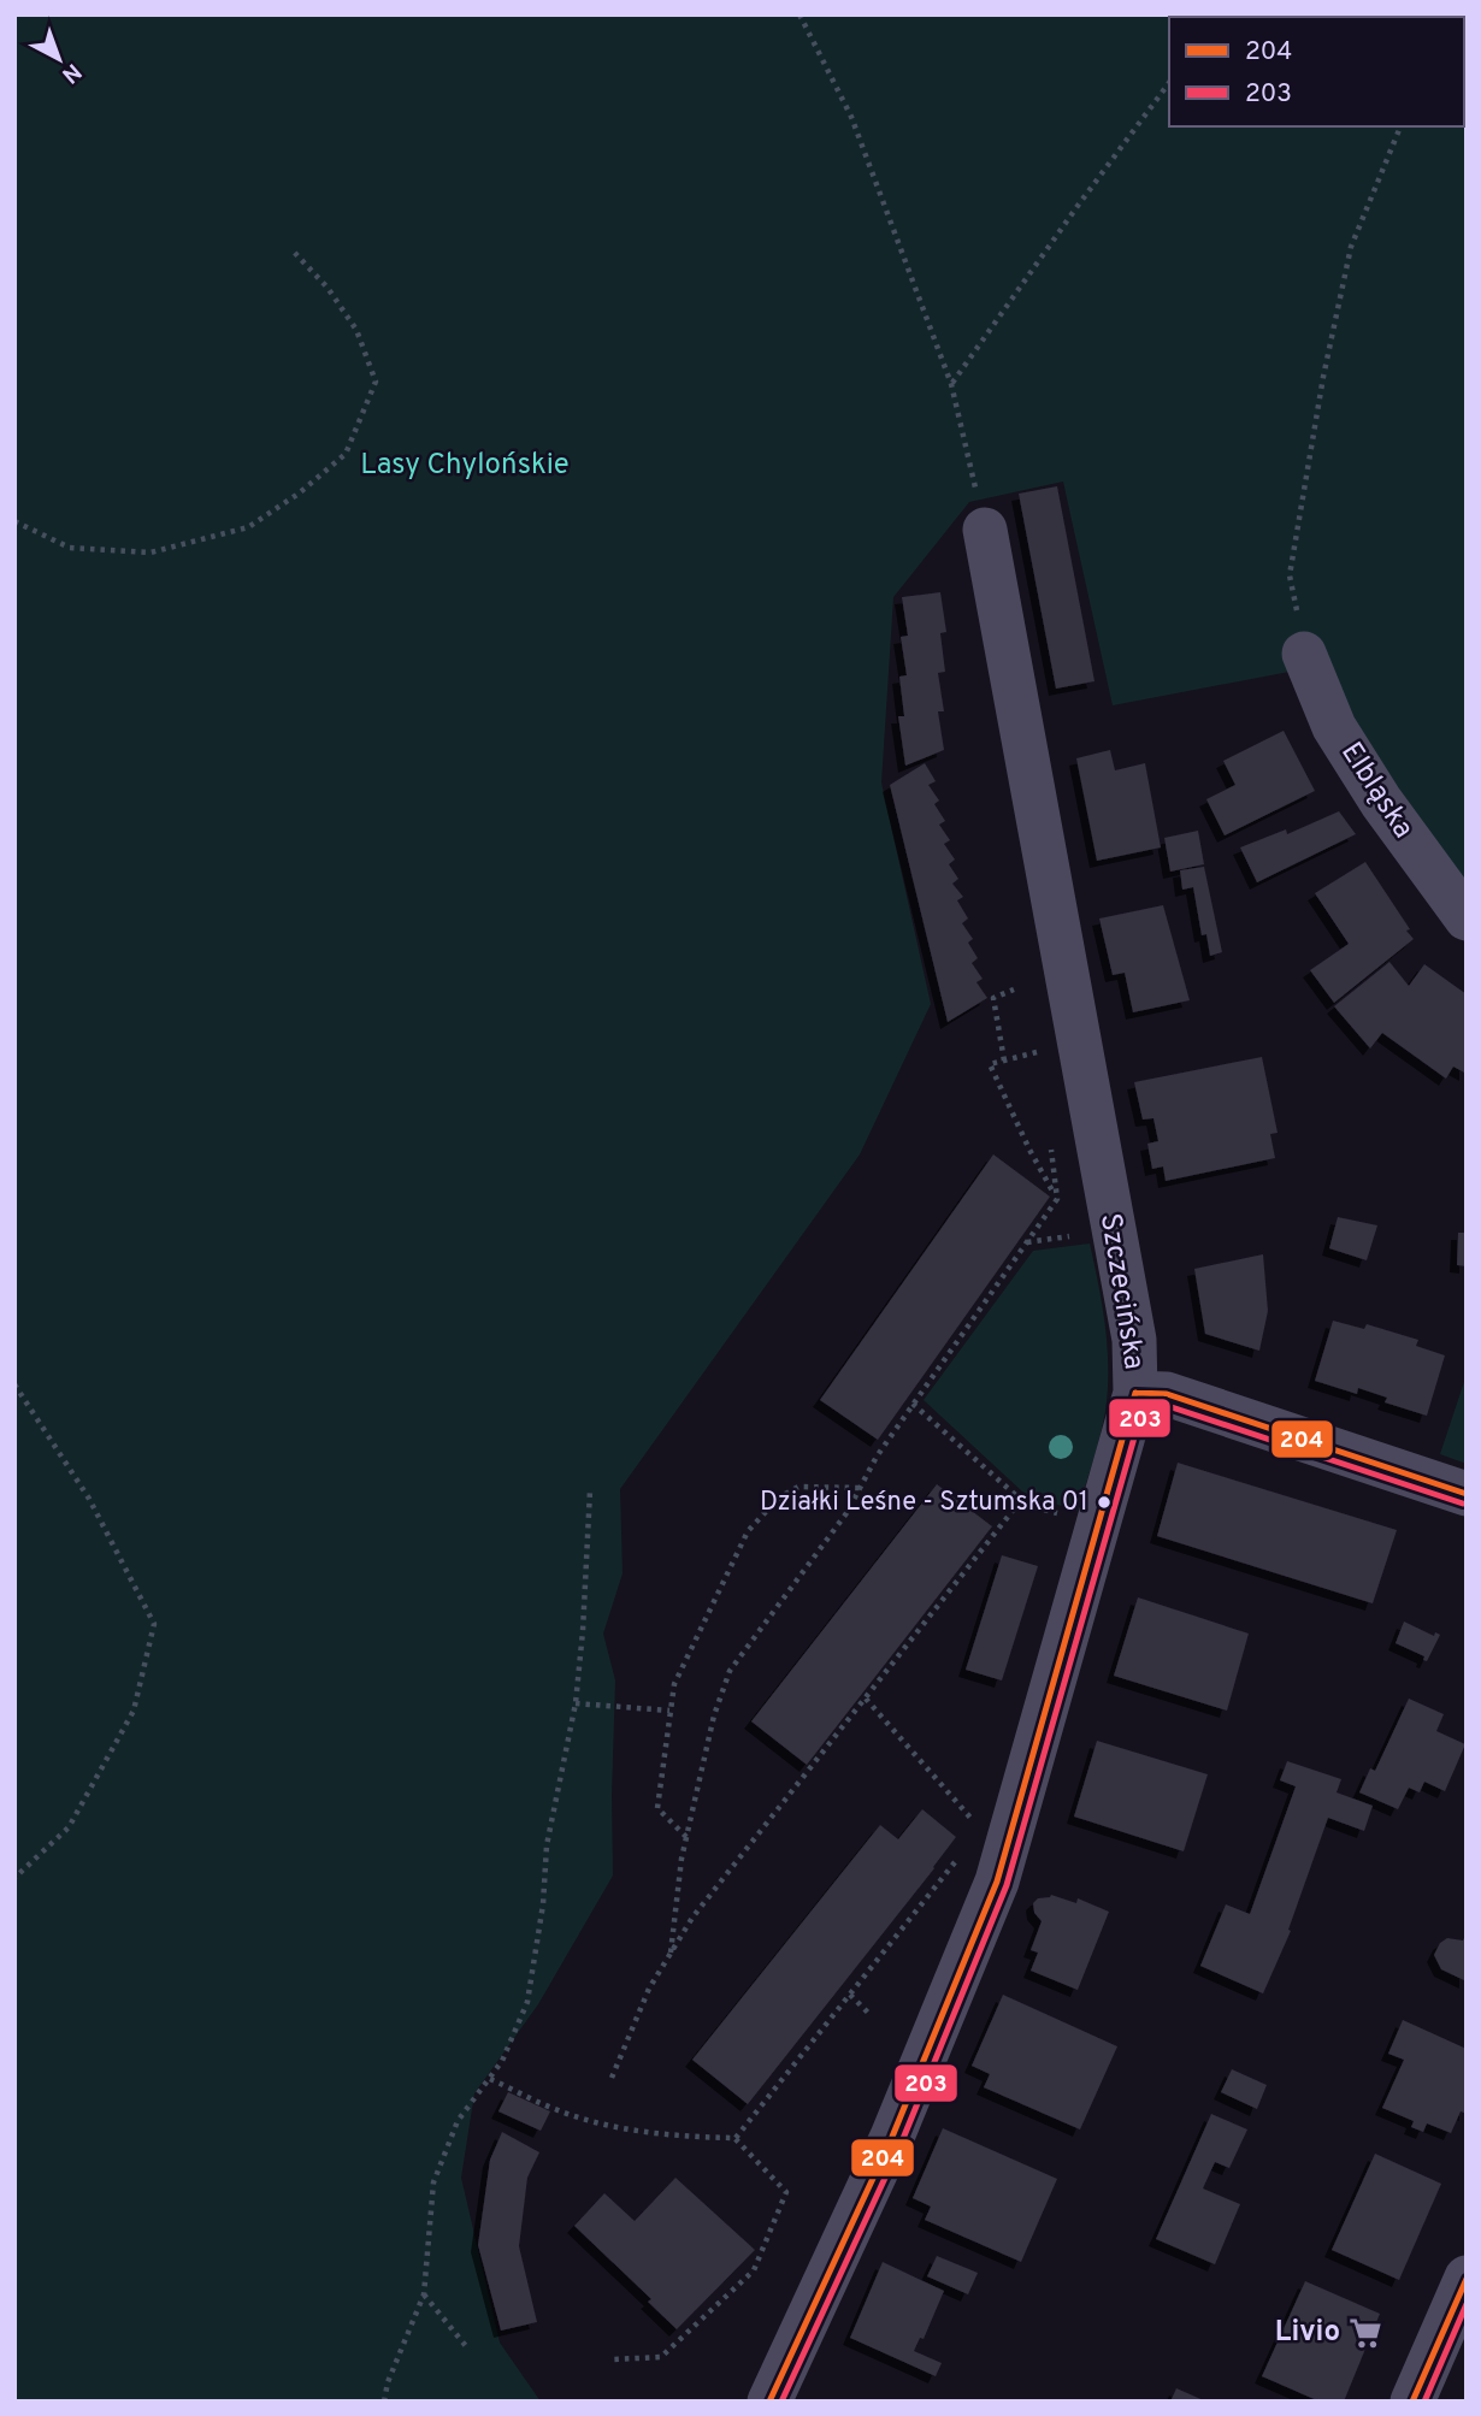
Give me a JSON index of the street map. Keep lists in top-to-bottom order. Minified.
{"streets":{"street":["Elbląska","Szczecińska"]},"parks":["Lasy Chylońskie"],"places":{"other":["Działki Leśne - Sztumska 01"],"supermarket":["Livio"]},"lines":["transit line 204","transit line 203"],"legend":["204","203"],"north":"bottom right"}
